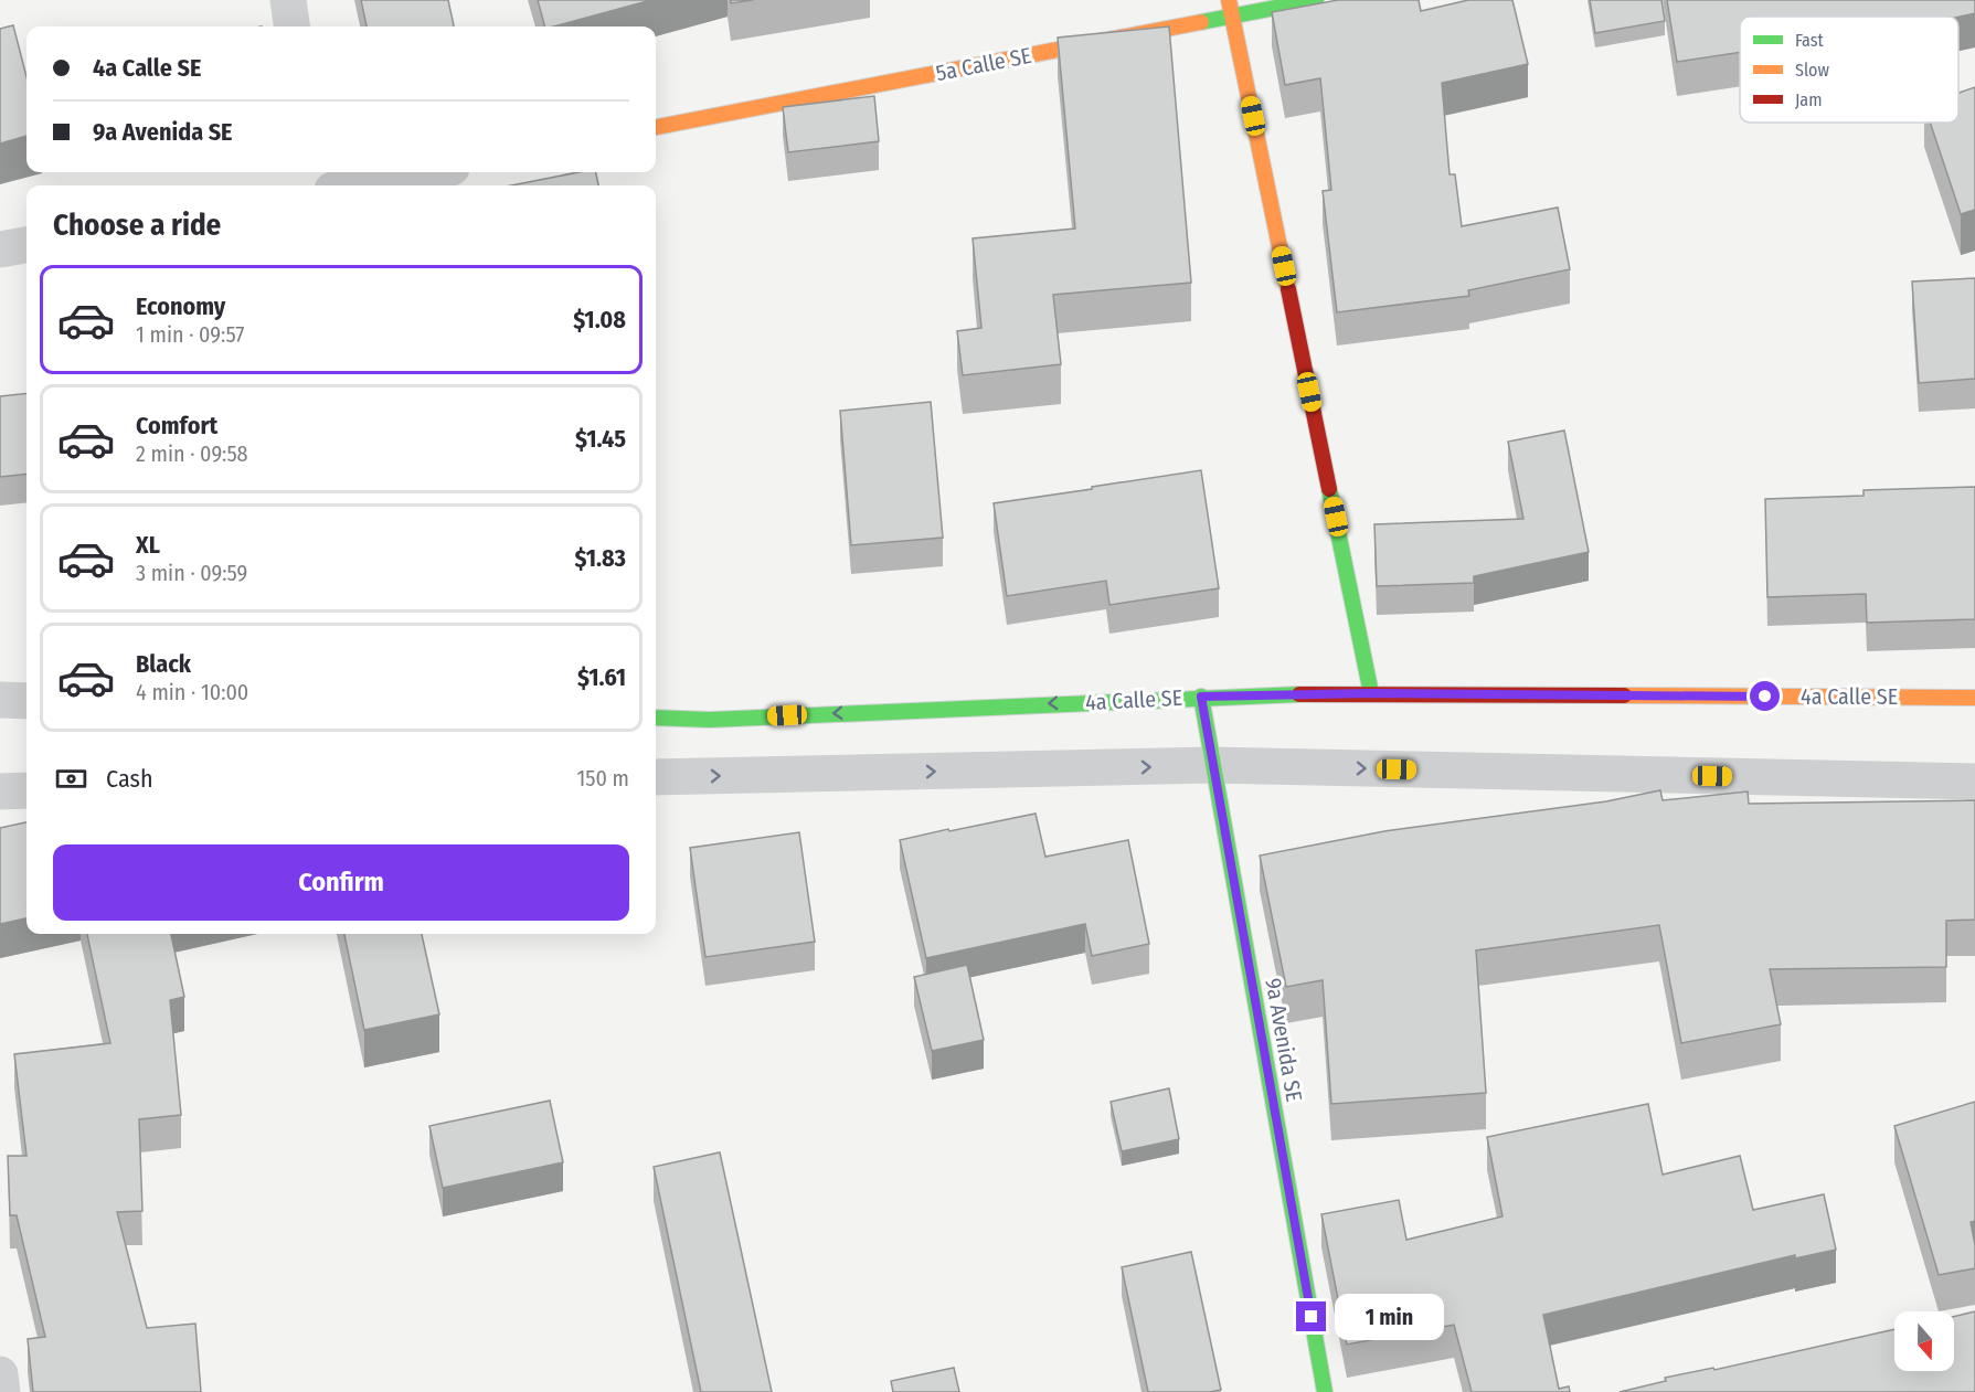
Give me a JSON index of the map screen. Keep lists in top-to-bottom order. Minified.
{"streets":{"street":["5a Calle SE","4a Calle SE","9a Avenida SE"]},"crossings":[["4a Calle SE","9a Avenida SE"]],"legend":["Fast","Slow","Jam"],"north":"bottom","page":{"banner":["4a Calle SE","9a Avenida SE"],"heading":"Choose a ride","list":[{"name":"Economy","note":"1 min · 09:57","value":"$1.08"},{"name":"Comfort","note":"2 min · 09:58","value":"$1.45"},{"name":"XL","note":"3 min · 09:59","value":"$1.83"},{"name":"Black","note":"4 min · 10:00","value":"$1.61"}],"pay":["Cash","150 m"],"buttons":"Confirm","bubble":"1 min"}}
